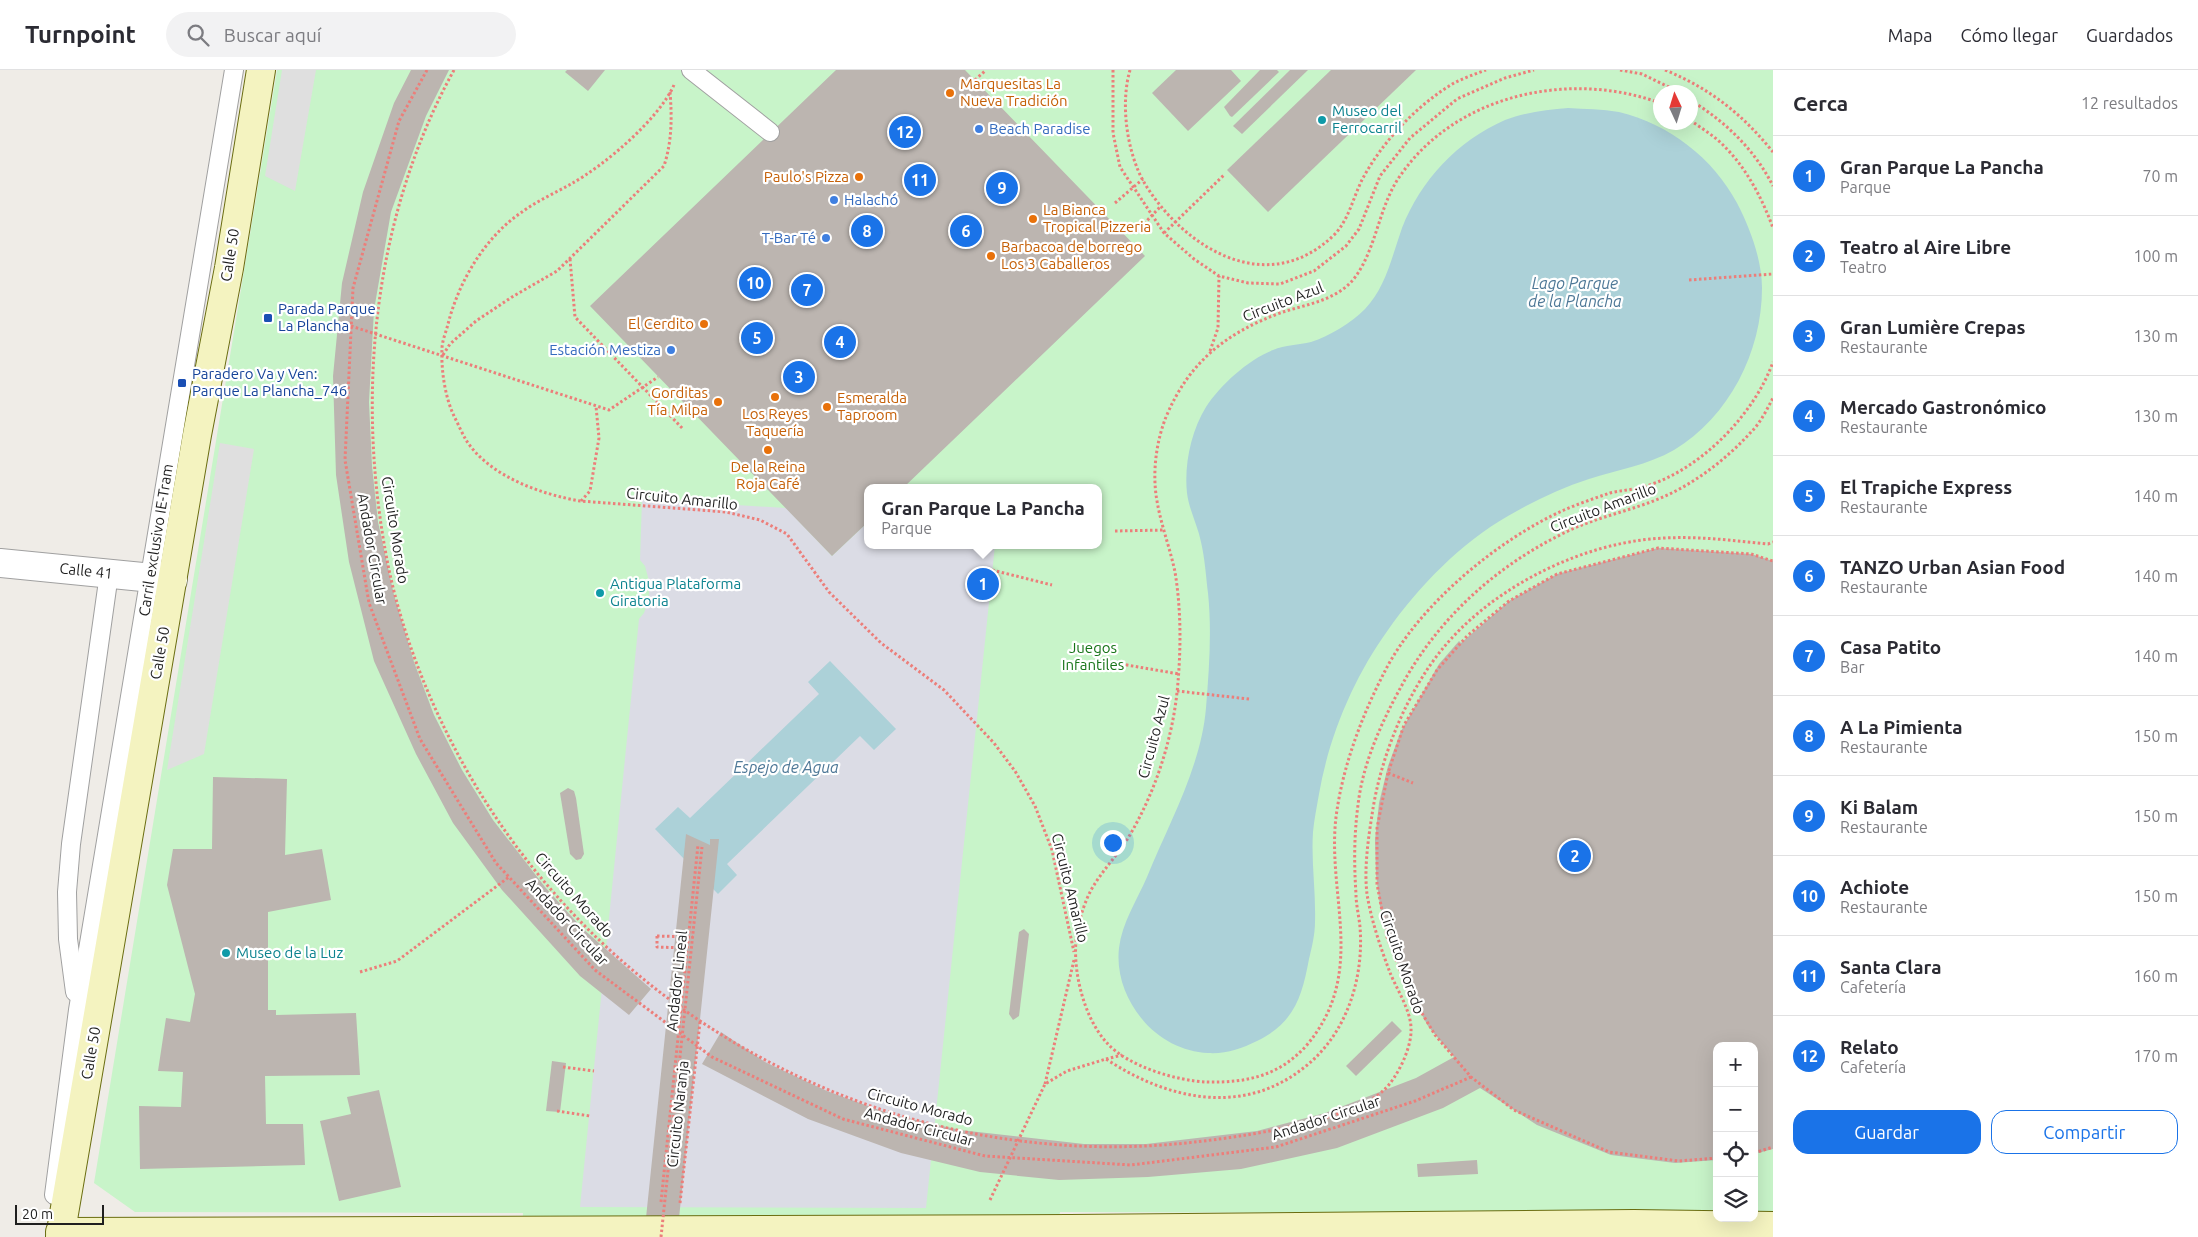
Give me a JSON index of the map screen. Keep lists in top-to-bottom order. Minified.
{"streets":{"main road":["Calle 50"],"street":["Calle 41"],"lane":["Carril exclusivo IE-Tram"],"path":["Circuito Azul","Circuito Amarillo","Circuito Morado","Andador Circular","Andador Lineal","Circuito Naranja"]},"crossings":[["Calle 50","Carril exclusivo IE-Tram"],["Calle 50","Calle 41"],["Circuito Azul","Circuito Amarillo"],["Circuito Amarillo","Circuito Morado"],["Circuito Amarillo","Andador Circular"],["Circuito Morado","Circuito Naranja"],["Carril exclusivo IE-Tram","Calle 41"],["Andador Circular","Circuito Naranja"]],"water":["Lago Parque de la Plancha","Espejo de Agua"],"parks":["Juegos Infantiles"],"places":{"other":["Marquesitas La Nueva Tradición","Museo del Ferrocarril","Beach Paradise","Paulo's Pizza","Halachó","La Bianca Tropical Pizzeria","T-Bar Té","Barbacoa de borrego Los 3 Caballeros","El Cerdito","Estación Mestiza","Los Reyes Taquería","Gorditas Tía Milpa","Esmeralda Taproom","De la Reina Roja Café","Antigua Plataforma Giratoria","Museo de la Luz"],"transit":["Parada Parque La Plancha","Paradero Va y Ven: Parque La Plancha_746"]},"scale_bar":"20 m","north":"top","page":{"header":"Turnpoint","search":"Buscar aquí","nav":["Mapa","Cómo llegar","Guardados"],"heading":["Cerca","12 resultados"],"pins":["12","11","9","6","8","10","7","5","4","3","1","2"],"list":[{"mark":"1","name":"Gran Parque La Pancha","note":"Parque","value":"70 m"},{"mark":"2","name":"Teatro al Aire Libre","note":"Teatro","value":"100 m"},{"mark":"3","name":"Gran Lumière Crepas","note":"Restaurante","value":"130 m"},{"mark":"4","name":"Mercado Gastronómico","note":"Restaurante","value":"130 m"},{"mark":"5","name":"El Trapiche Express","note":"Restaurante","value":"140 m"},{"mark":"6","name":"TANZO Urban Asian Food","note":"Restaurante","value":"140 m"},{"mark":"7","name":"Casa Patito","note":"Bar","value":"140 m"},{"mark":"8","name":"A La Pimienta","note":"Restaurante","value":"150 m"},{"mark":"9","name":"Ki Balam","note":"Restaurante","value":"150 m"},{"mark":"10","name":"Achiote","note":"Restaurante","value":"150 m"},{"mark":"11","name":"Santa Clara","note":"Cafetería","value":"160 m"},{"mark":"12","name":"Relato","note":"Cafetería","value":"170 m"}],"popup":["Gran Parque La Pancha","Parque"],"map_buttons":["+","−"],"buttons":["Guardar","Compartir"],"scale":"20 m"}}
